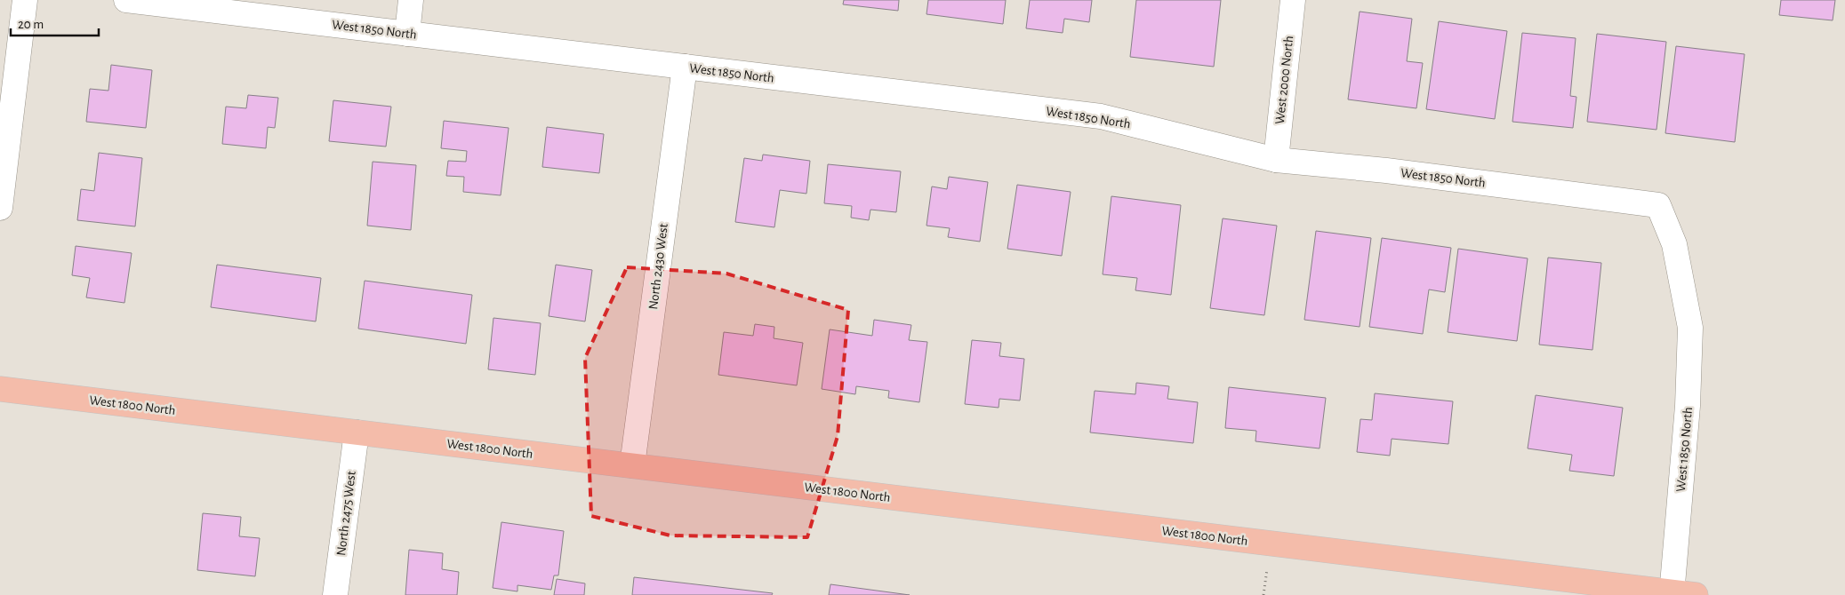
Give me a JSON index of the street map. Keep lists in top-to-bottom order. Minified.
{"streets":{"main road":["West 1800 North"],"street":["West 1850 North","West 2000 North","North 2430 West","North 2475 West"]},"crossings":[["West 1850 North","West 2000 North"],["West 1850 North","North 2430 West"],["West 1850 North","West 1800 North"],["North 2430 West","West 1800 North"],["West 1800 North","North 2475 West"]],"scale_bar":"20 m"}
